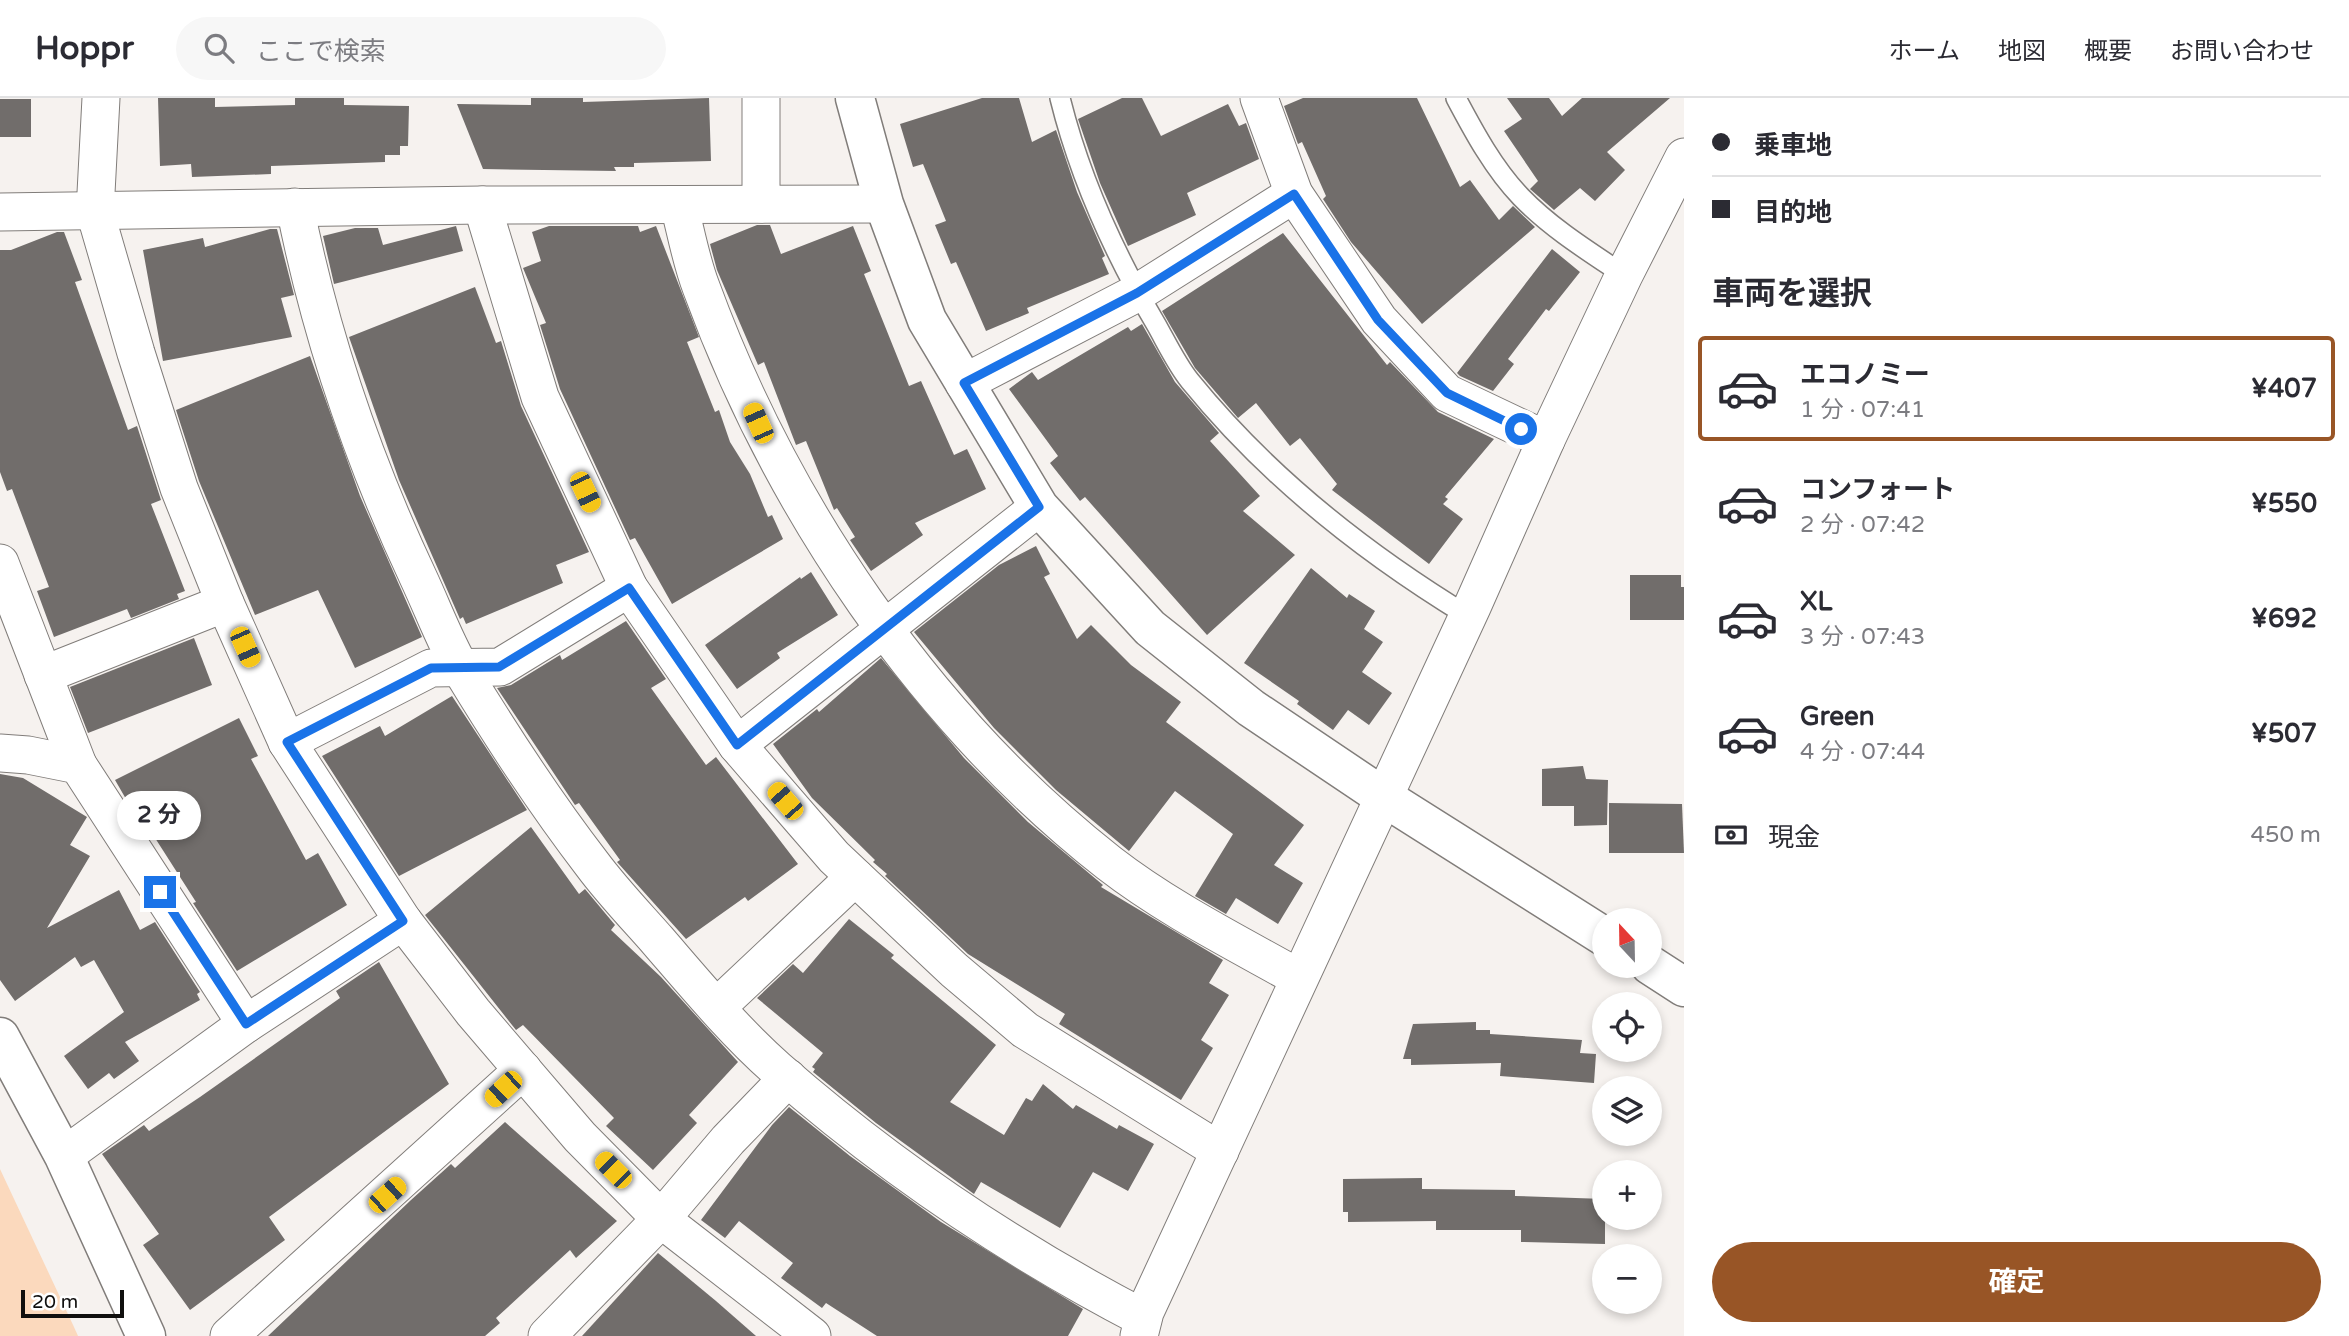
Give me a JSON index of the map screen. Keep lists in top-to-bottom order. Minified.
{"scale_bar":"20 m","north":"top","page":{"header":"Hoppr","search":"ここで検索","nav":["ホーム","地図","概要","お問い合わせ"],"banner":["乗車地","目的地"],"heading":"車両を選択","list":[{"name":"エコノミー","note":"1 分 · 07:41","value":"¥407"},{"name":"コンフォート","note":"2 分 · 07:42","value":"¥550"},{"name":"XL","note":"3 分 · 07:43","value":"¥692"},{"name":"Green","note":"4 分 · 07:44","value":"¥507"}],"bubble":"2 分","pay":["現金","450 m"],"map_buttons":["+","−"],"buttons":"確定","scale":"20 m"}}
